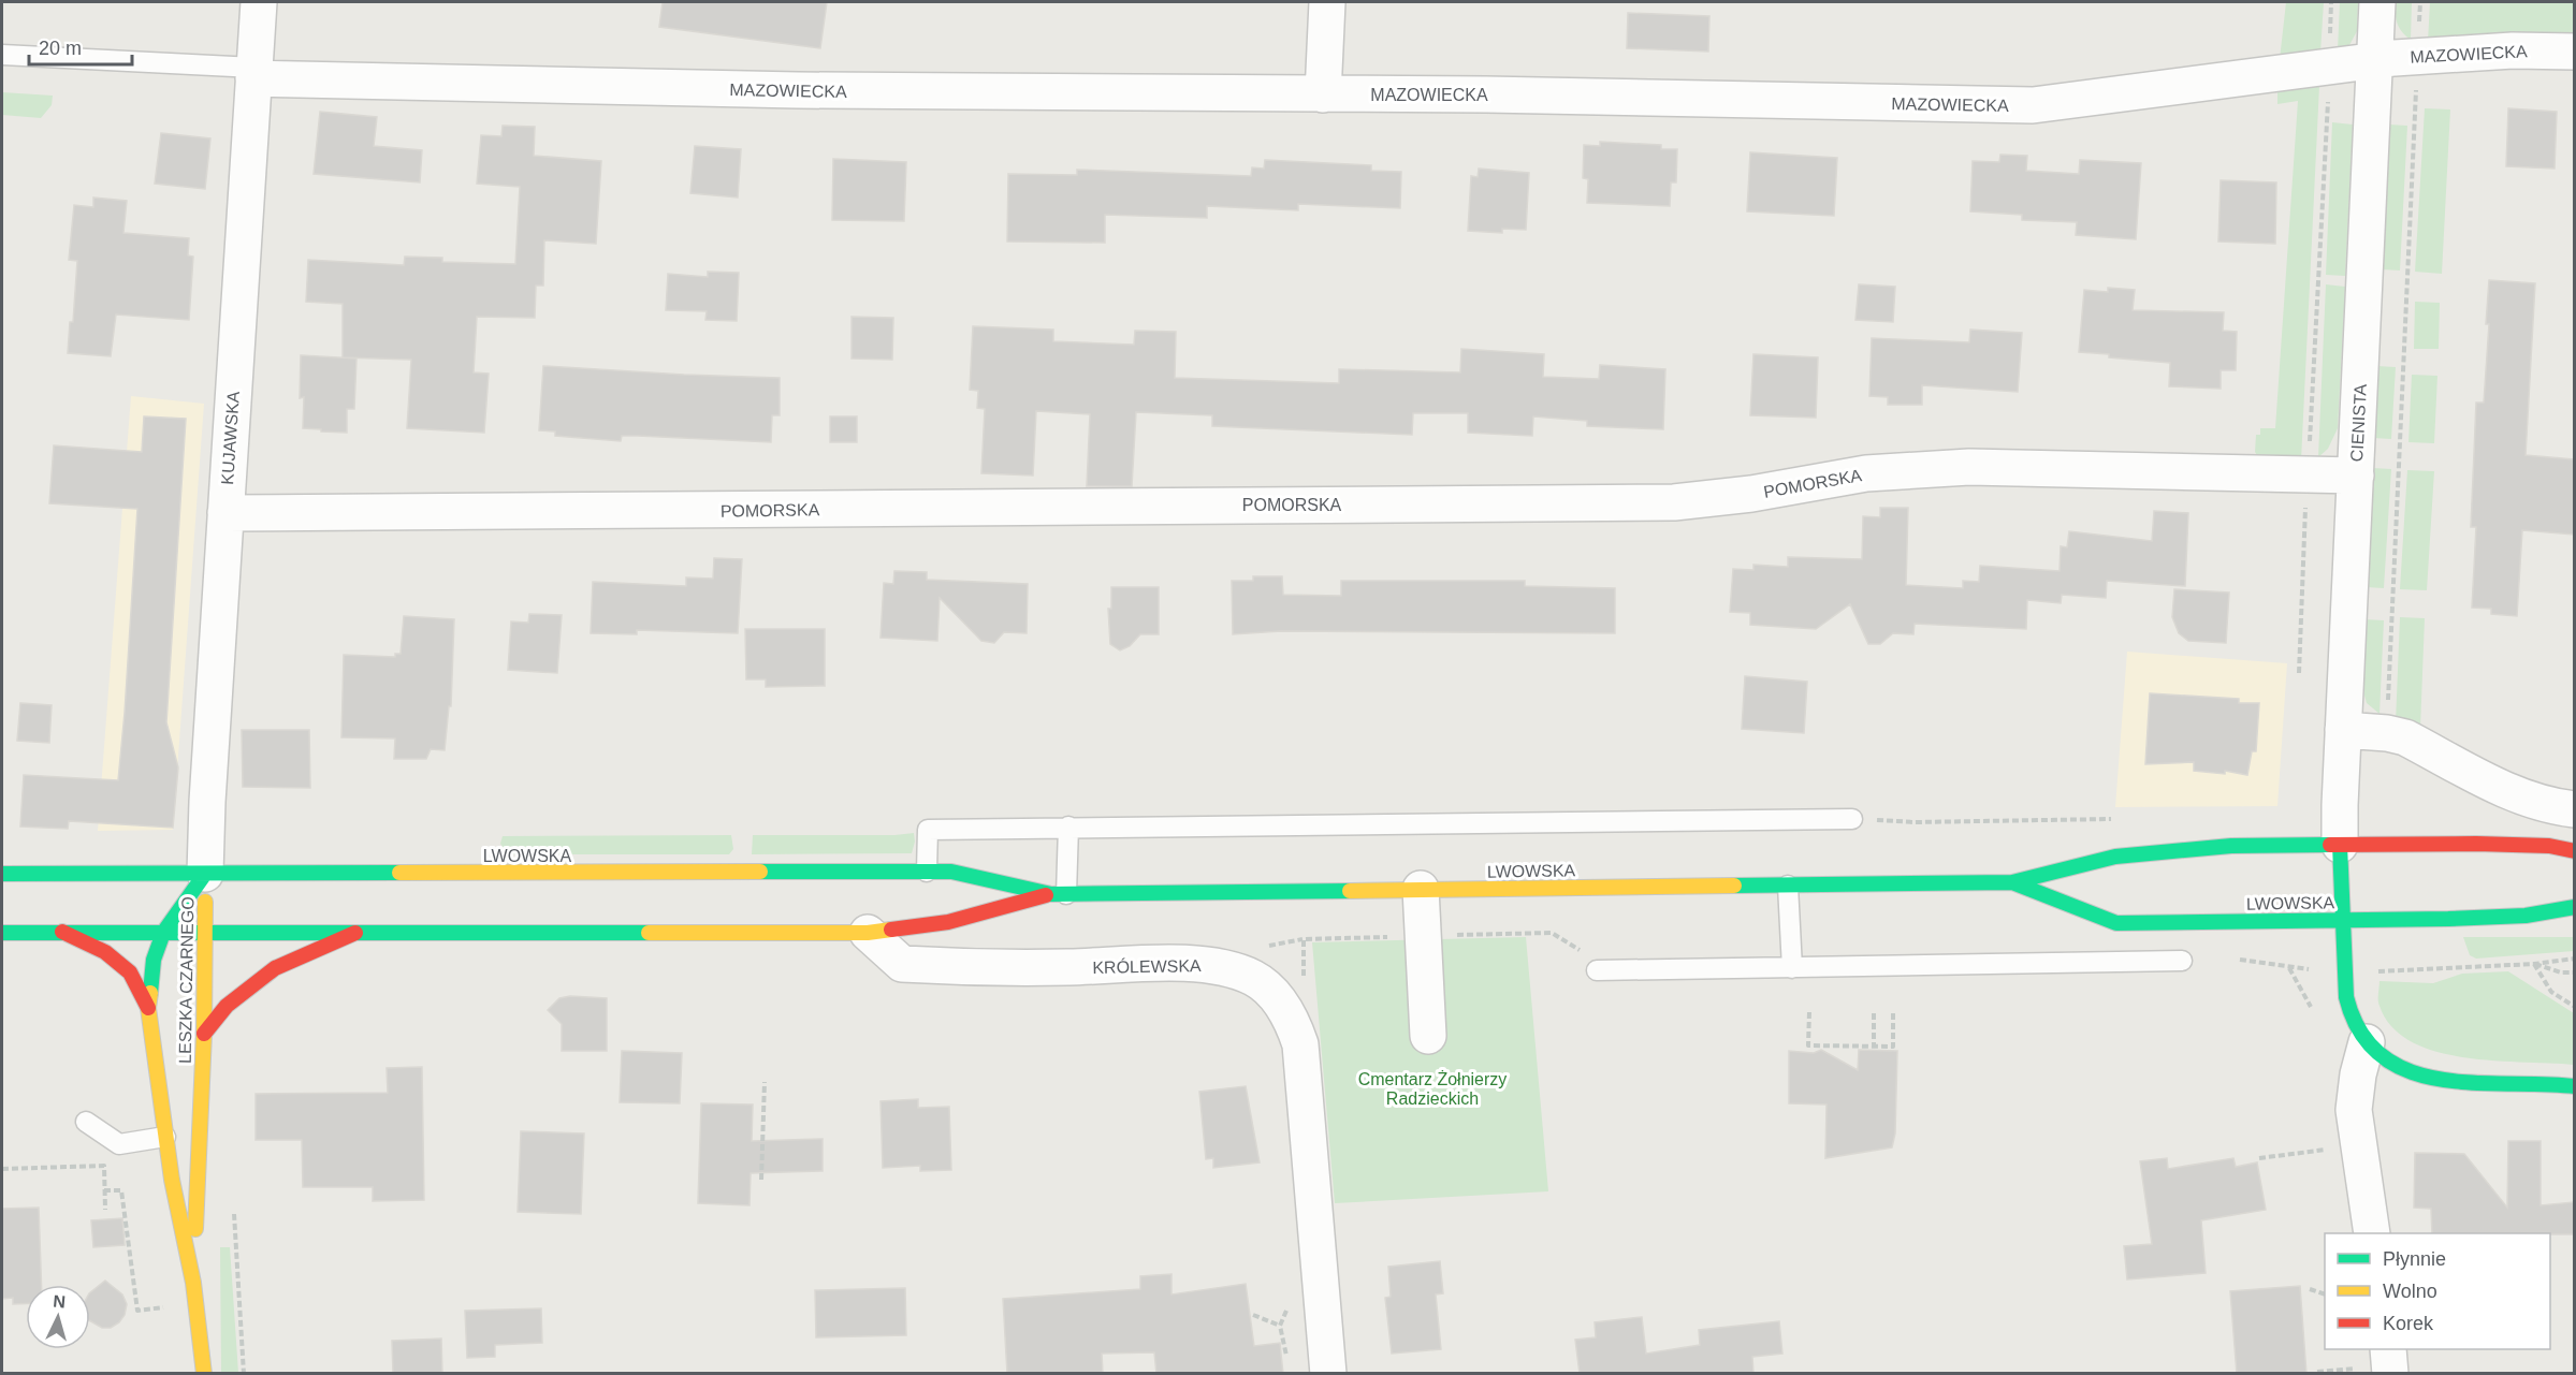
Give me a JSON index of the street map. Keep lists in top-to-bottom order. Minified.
{"streets":{"main road":["LWOWSKA","LESZKA CZARNEGO"],"street":["MAZOWIECKA","CIENISTA","KUJAWSKA","POMORSKA","KRÓLEWSKA"]},"crossings":[["MAZOWIECKA","CIENISTA"],["MAZOWIECKA","KUJAWSKA"],["CIENISTA","POMORSKA"],["CIENISTA","LWOWSKA"],["KUJAWSKA","POMORSKA"],["KUJAWSKA","LWOWSKA"],["KUJAWSKA","LESZKA CZARNEGO"],["LWOWSKA","KRÓLEWSKA"],["LWOWSKA","LESZKA CZARNEGO"]],"parks":["Cmentarz Żołnierzy Radzieckich"],"legend":["Płynnie","Wolno","Korek"],"scale_bar":"20 m","north":"top"}
